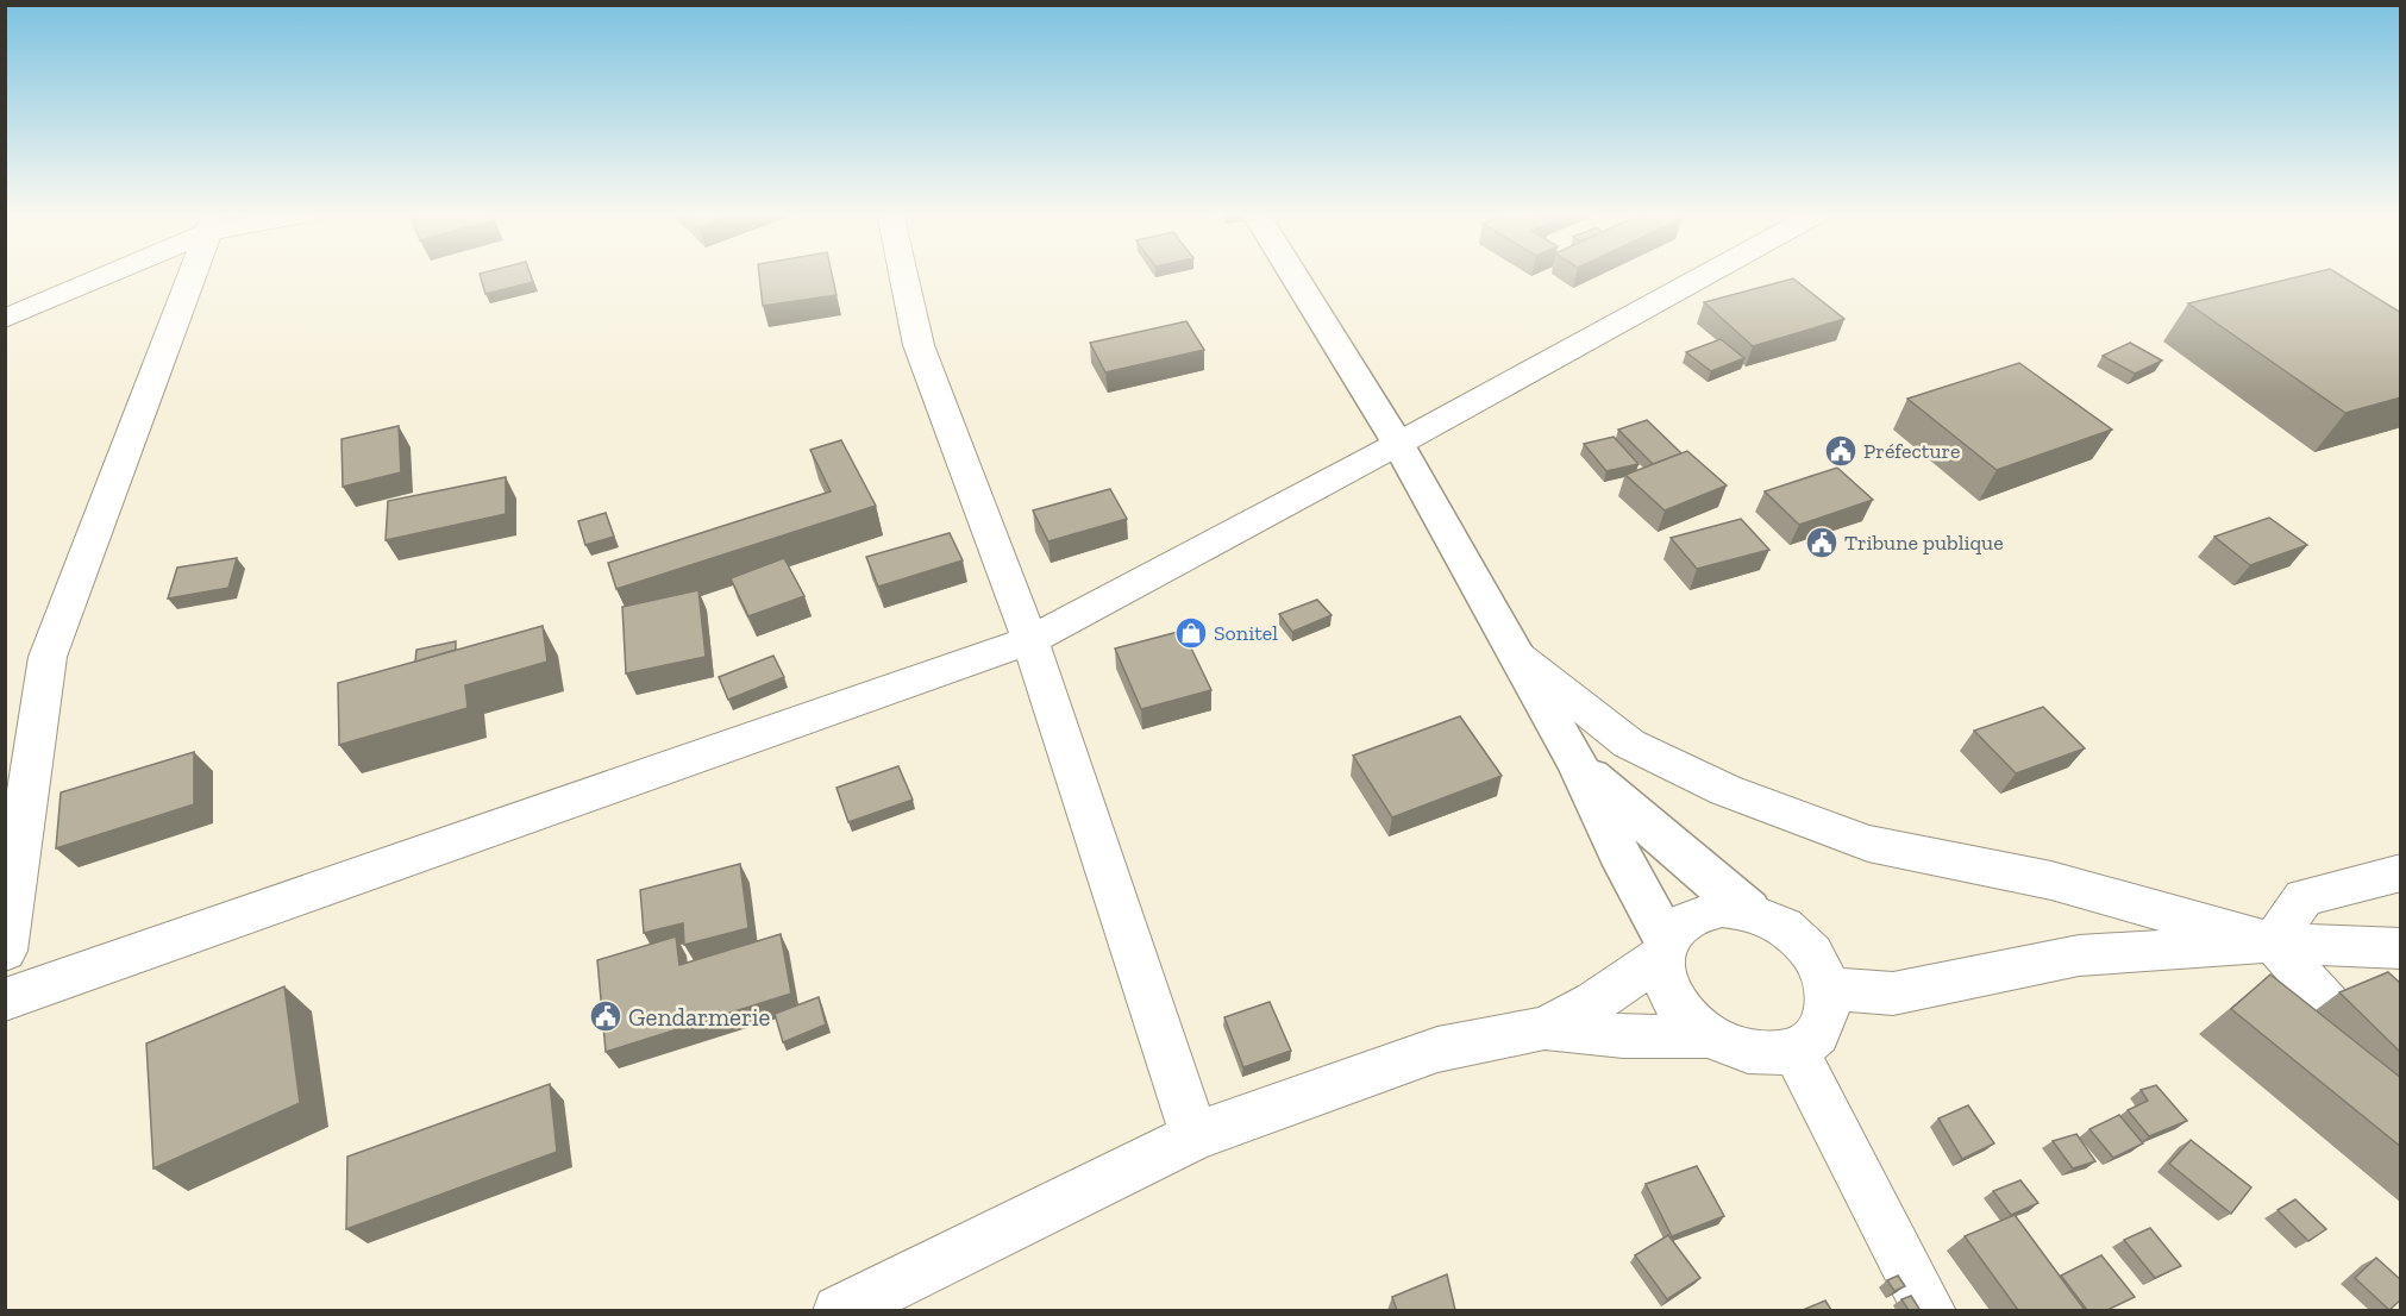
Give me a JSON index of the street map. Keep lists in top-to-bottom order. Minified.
{"places":{"public building":["Préfecture","Tribune publique","Gendarmerie"],"shop":["Sonitel"]}}
